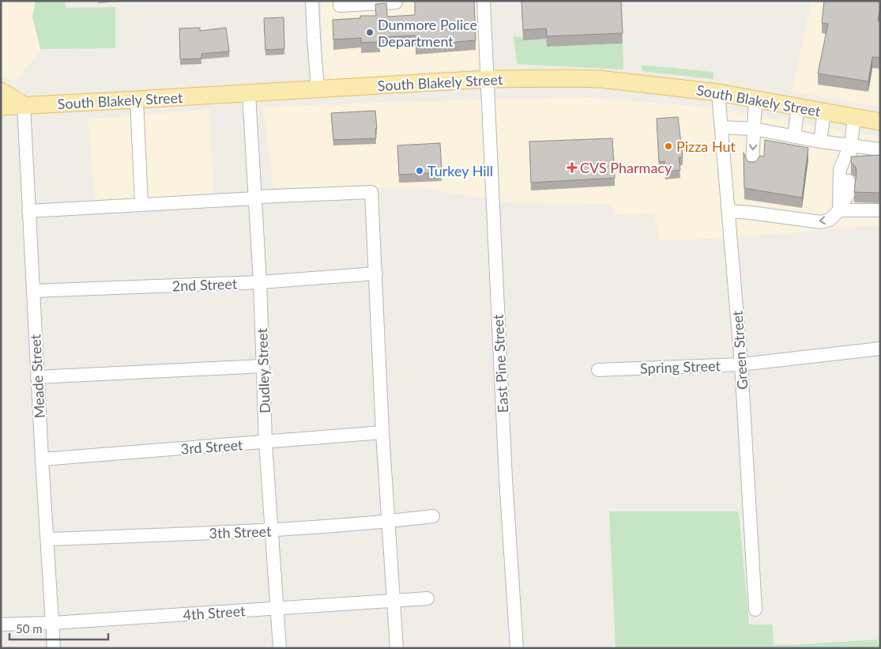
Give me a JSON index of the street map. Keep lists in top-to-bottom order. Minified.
{"streets":{"main road":["South Blakely Street"],"street":["2nd Street","Green Street","East Pine Street","Spring Street","Dudley Street","Meade Street","3rd Street","3th Street","4th Street"]},"crossings":[["South Blakely Street","Green Street"],["South Blakely Street","East Pine Street"],["South Blakely Street","Dudley Street"],["South Blakely Street","Meade Street"],["2nd Street","Dudley Street"],["2nd Street","Meade Street"],["Green Street","Spring Street"],["Dudley Street","3rd Street"],["Dudley Street","3th Street"],["Dudley Street","4th Street"],["Meade Street","3rd Street"],["Meade Street","3th Street"],["Meade Street","4th Street"]],"places":{"other":["Dunmore Police Department","Pizza Hut","Turkey Hill"],"health":["CVS Pharmacy"]},"scale_bar":"50 m"}
